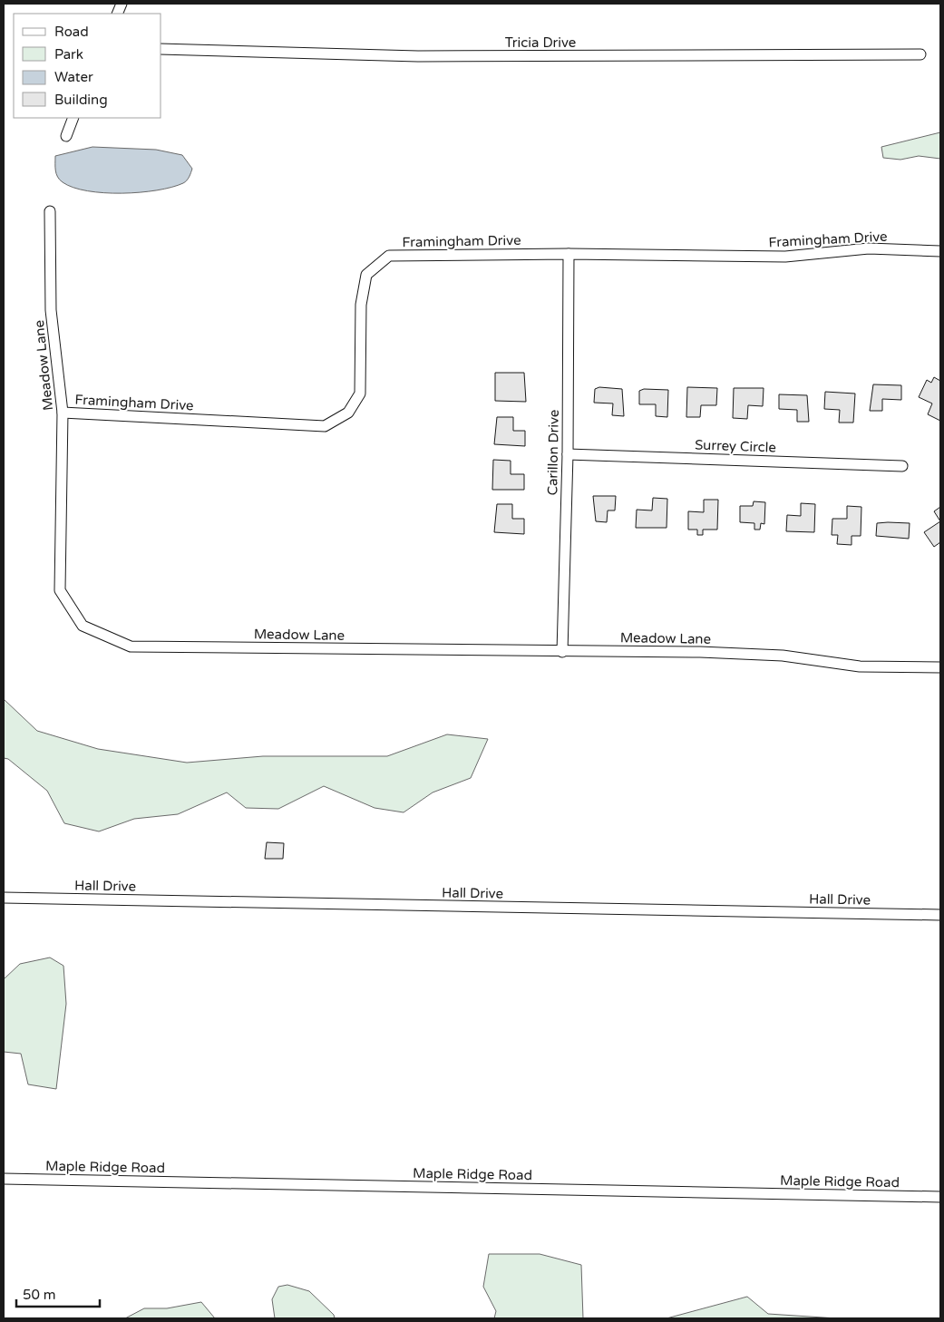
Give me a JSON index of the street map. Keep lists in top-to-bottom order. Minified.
{"streets":{"street":["Tricia Drive","Framingham Drive","Meadow Lane","Surrey Circle","Carillon Drive","Hall Drive","Maple Ridge Road"]},"crossings":[["Framingham Drive","Meadow Lane"],["Framingham Drive","Carillon Drive"],["Meadow Lane","Carillon Drive"],["Surrey Circle","Carillon Drive"]],"legend":["Road","Park","Water","Building"],"scale_bar":"50 m"}
